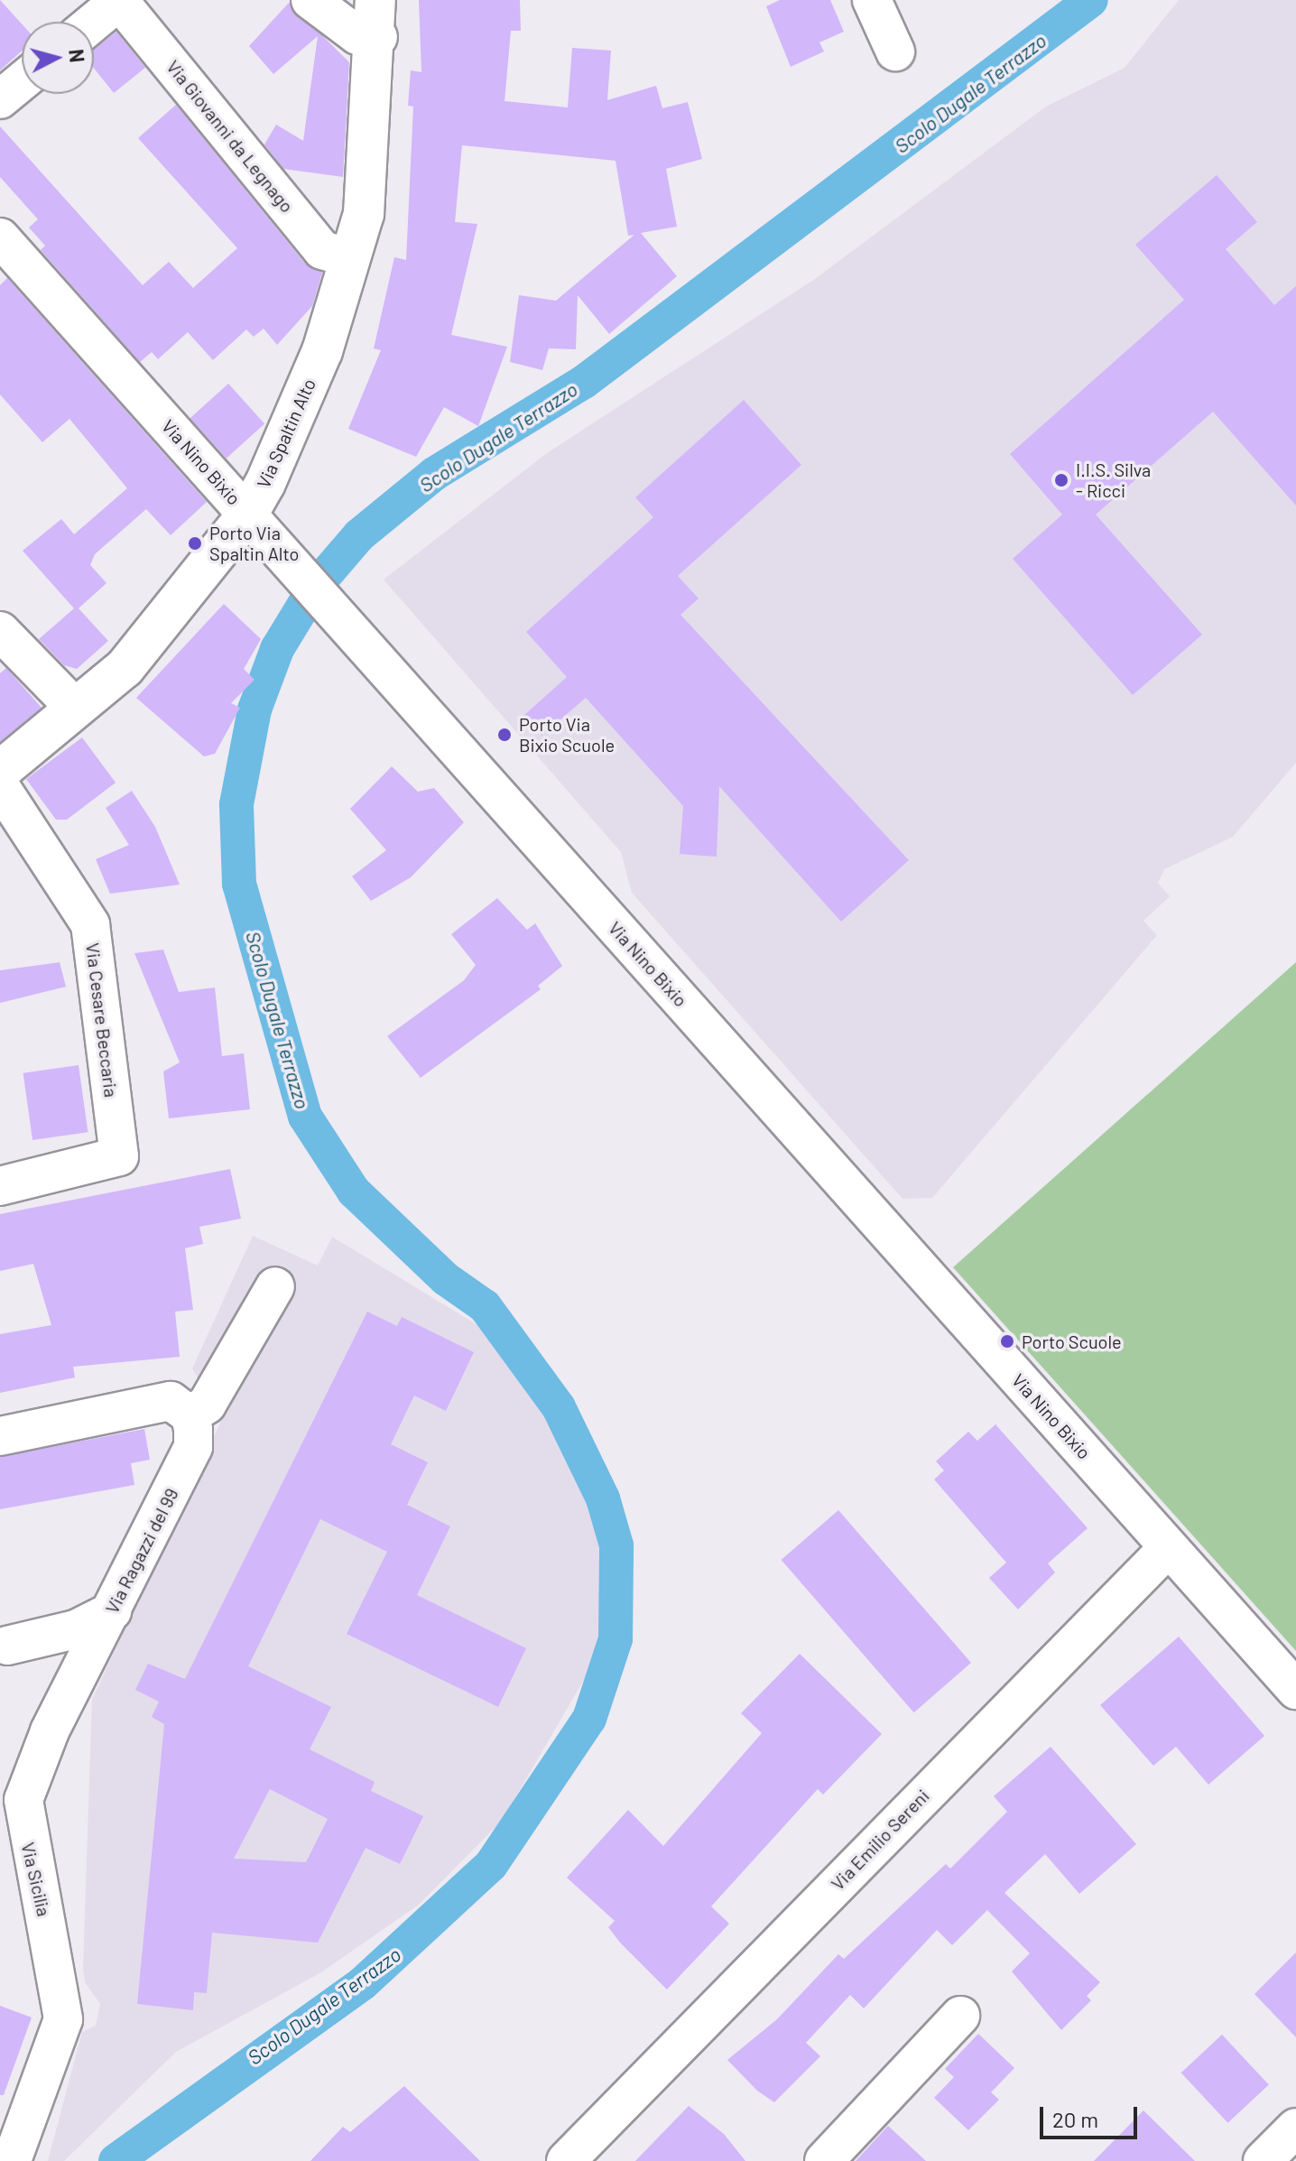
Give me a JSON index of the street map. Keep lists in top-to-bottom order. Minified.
{"streets":{"street":["Via Giovanni da Legnago","Via Spaltin Alto","Via Nino Bixio","Via Cesare Beccaria","Via Ragazzi del 99","Via Emilio Sereni","Via Sicilia"]},"crossings":[["Via Giovanni da Legnago","Via Spaltin Alto"],["Via Spaltin Alto","Via Nino Bixio"],["Via Nino Bixio","Via Emilio Sereni"],["Via Ragazzi del 99","Via Sicilia"]],"water":["Scolo Dugale Terrazzo"],"places":["I.I.S. Silva - Ricci","Porto Via Spaltin Alto","Porto Via Bixio Scuole","Porto Scuole"],"scale_bar":"20 m","north":"right"}
